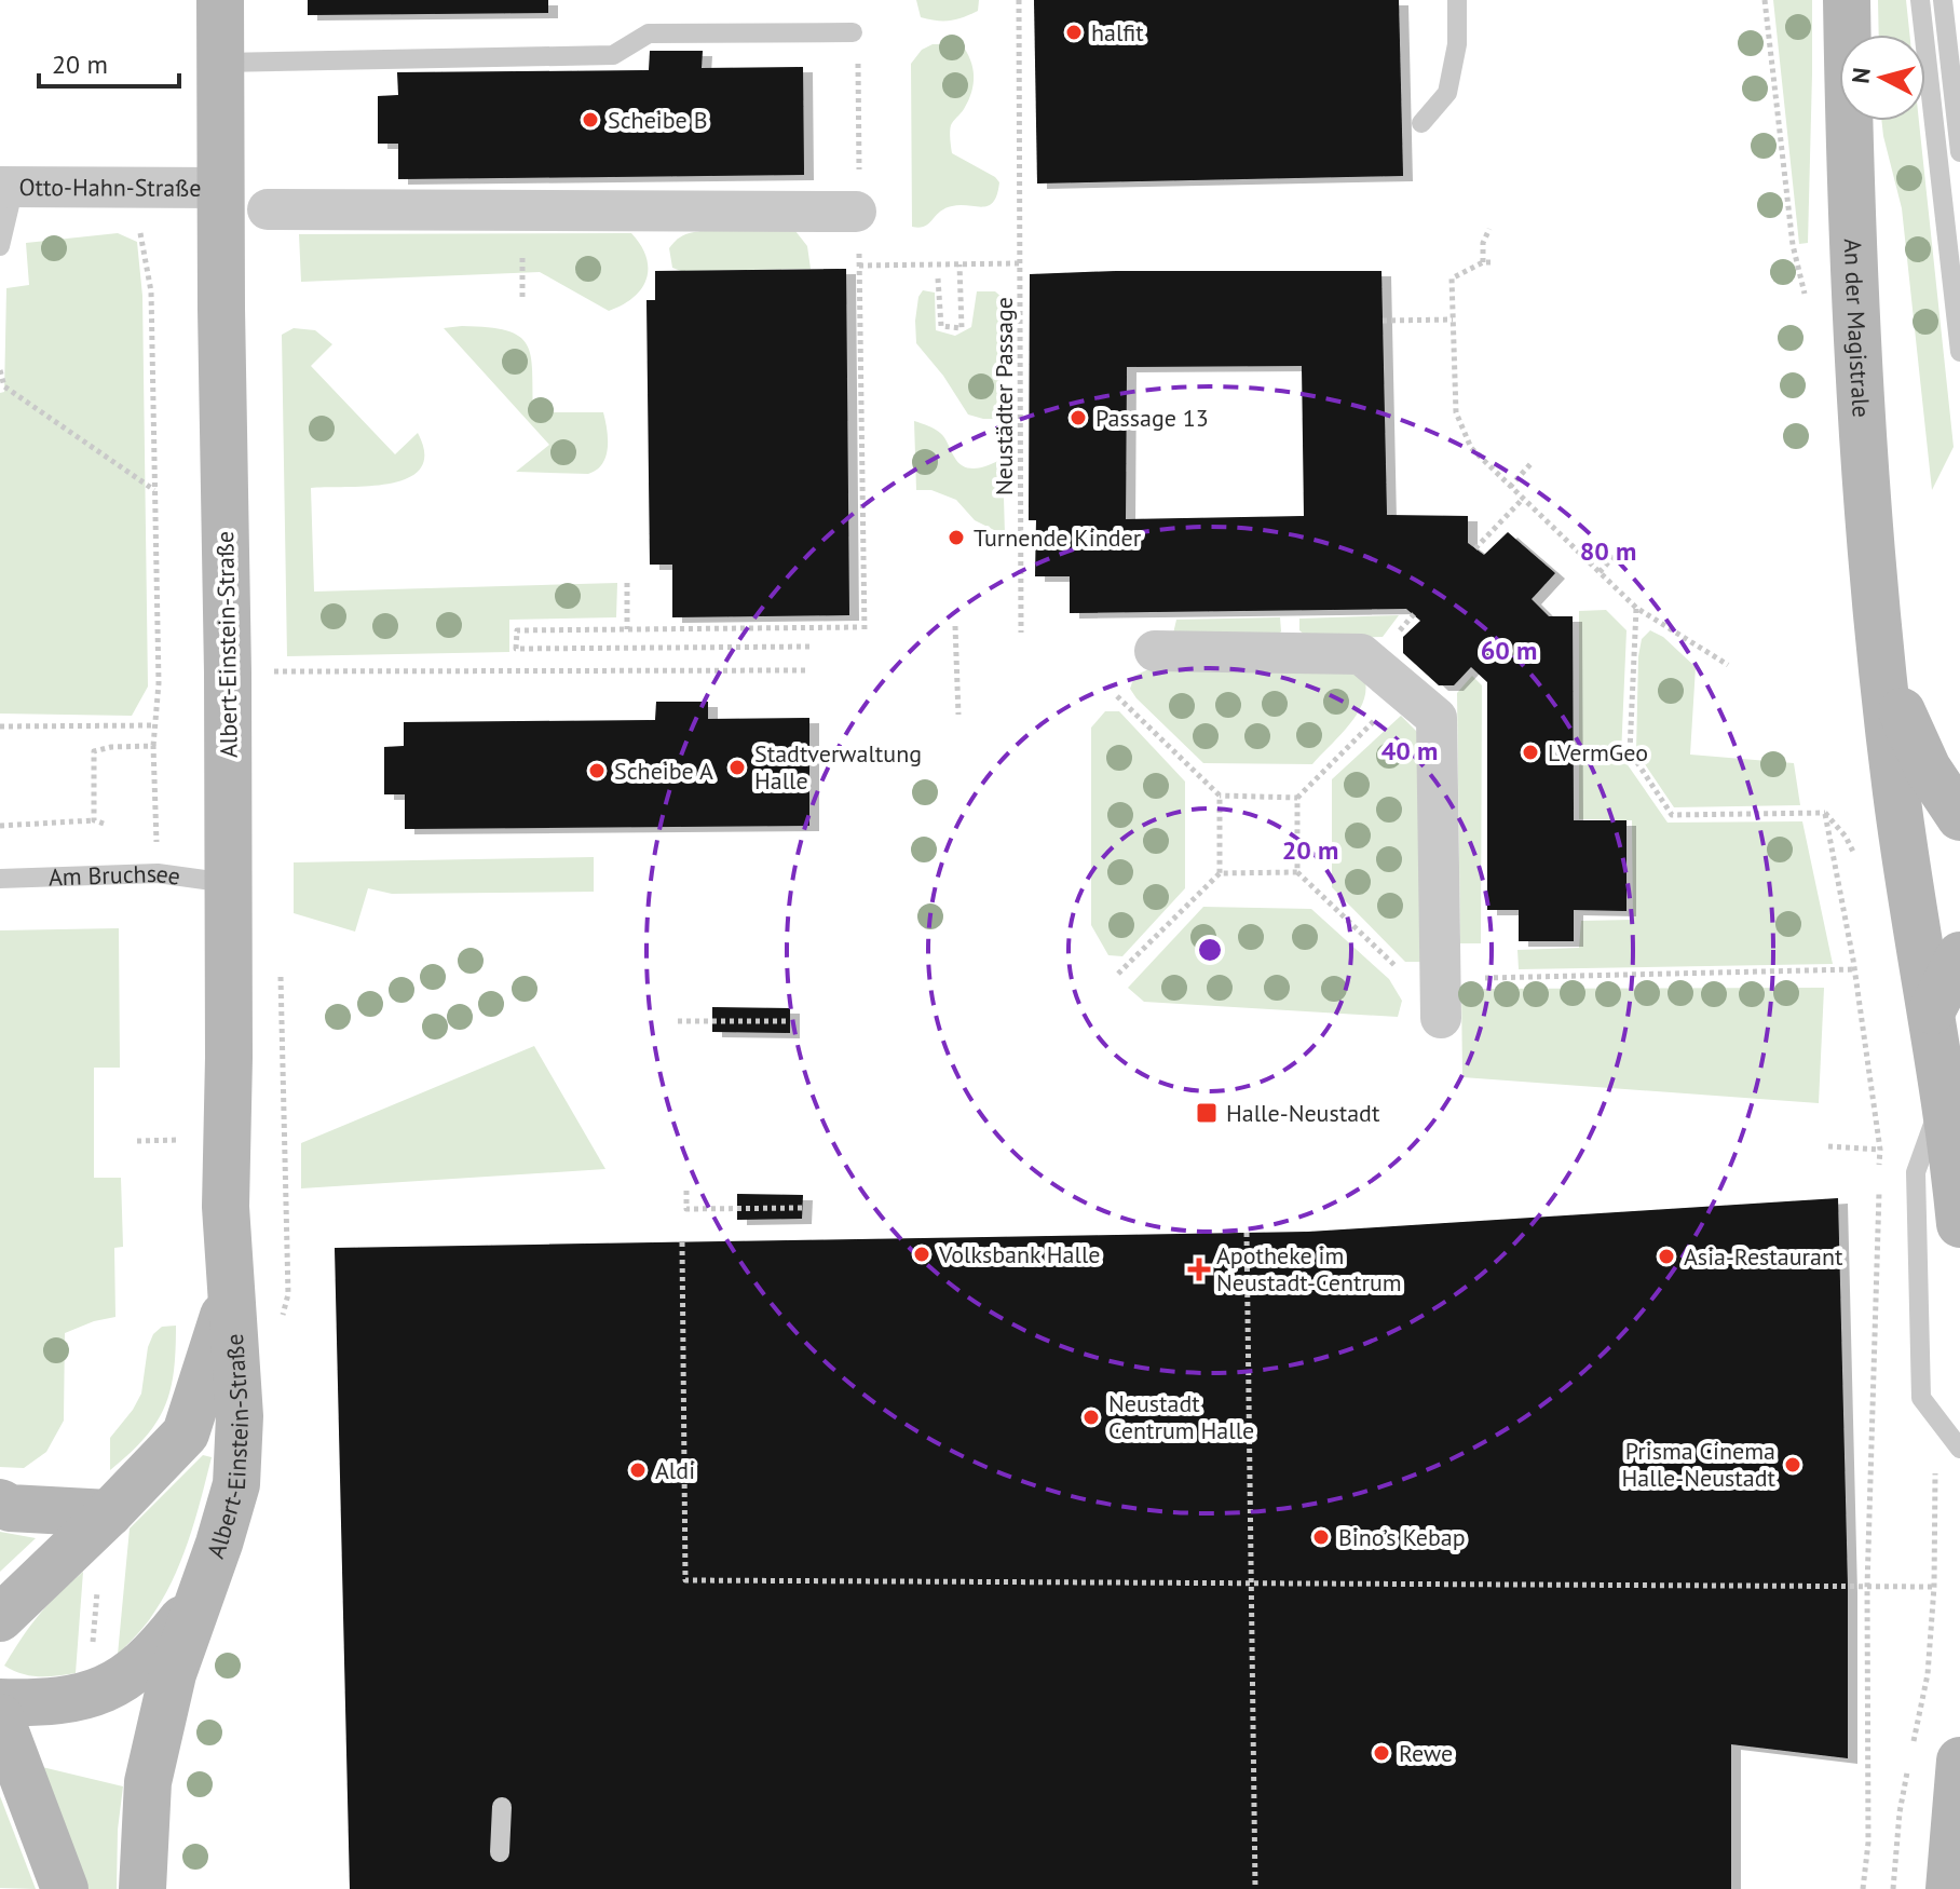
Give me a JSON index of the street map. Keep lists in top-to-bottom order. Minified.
{"streets":{"street":["Otto-Hahn-Straße","An der Magistrale","Albert-Einstein-Straße"],"lane":["Am Bruchsee"],"path":["Neustädter Passage"]},"crossings":[["Otto-Hahn-Straße","Albert-Einstein-Straße"],["Albert-Einstein-Straße","Am Bruchsee"]],"places":{"other":["halfit","Scheibe B","Passage 13","Turnende Kinder","LVermGeo","Stadtverwaltung Halle","Scheibe A","Volksbank Halle","Asia-Restaurant","Neustadt Centrum Halle","Prisma Cinema Halle-Neustadt","Aldi","Bino’s Kebap","Rewe"],"transit":["Halle-Neustadt"],"health":["Apotheke im Neustadt-Centrum"]},"scale_bar":"20 m","north":"left","rings":["80 m","60 m","40 m","20 m"]}
